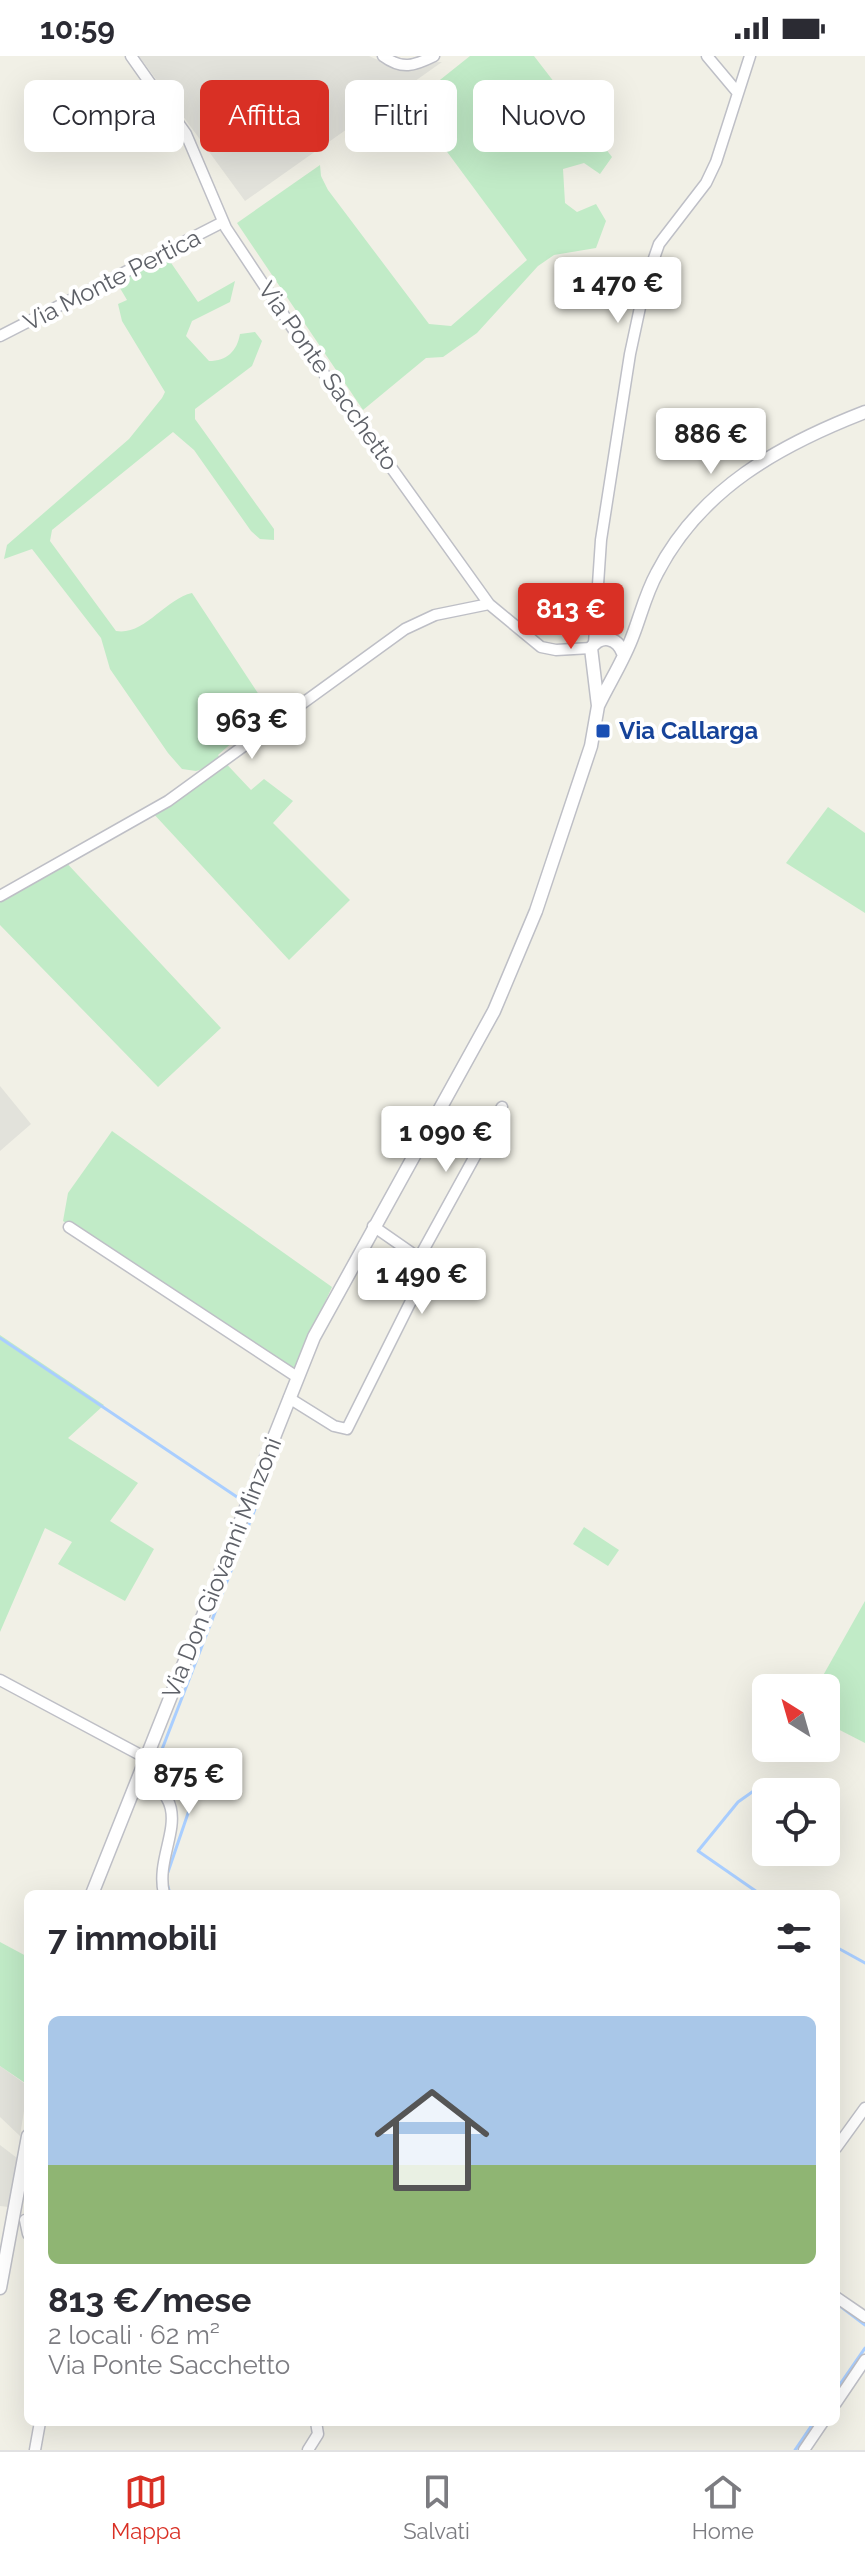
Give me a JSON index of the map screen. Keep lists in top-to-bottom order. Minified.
{"streets":{"street":["Via Monte Pertica","Via Ponte Sacchetto","Via Don Giovanni Minzoni"]},"crossings":[["Via Monte Pertica","Via Ponte Sacchetto"]],"places":{"transit":["Via Callarga"]},"north":"top left","page":{"status":"10:59","chip":["Compra","Affitta","Filtri","Nuovo"],"price":["1 470 €","886 €","813 €","963 €","1 090 €","1 490 €","875 €"],"heading":"7 immobili","list":[{"name":"813 €/mese","note":"2 locali · 62 m² · Via Ponte Sacchetto"}],"tabs":["Mappa","Salvati","Home"]}}
